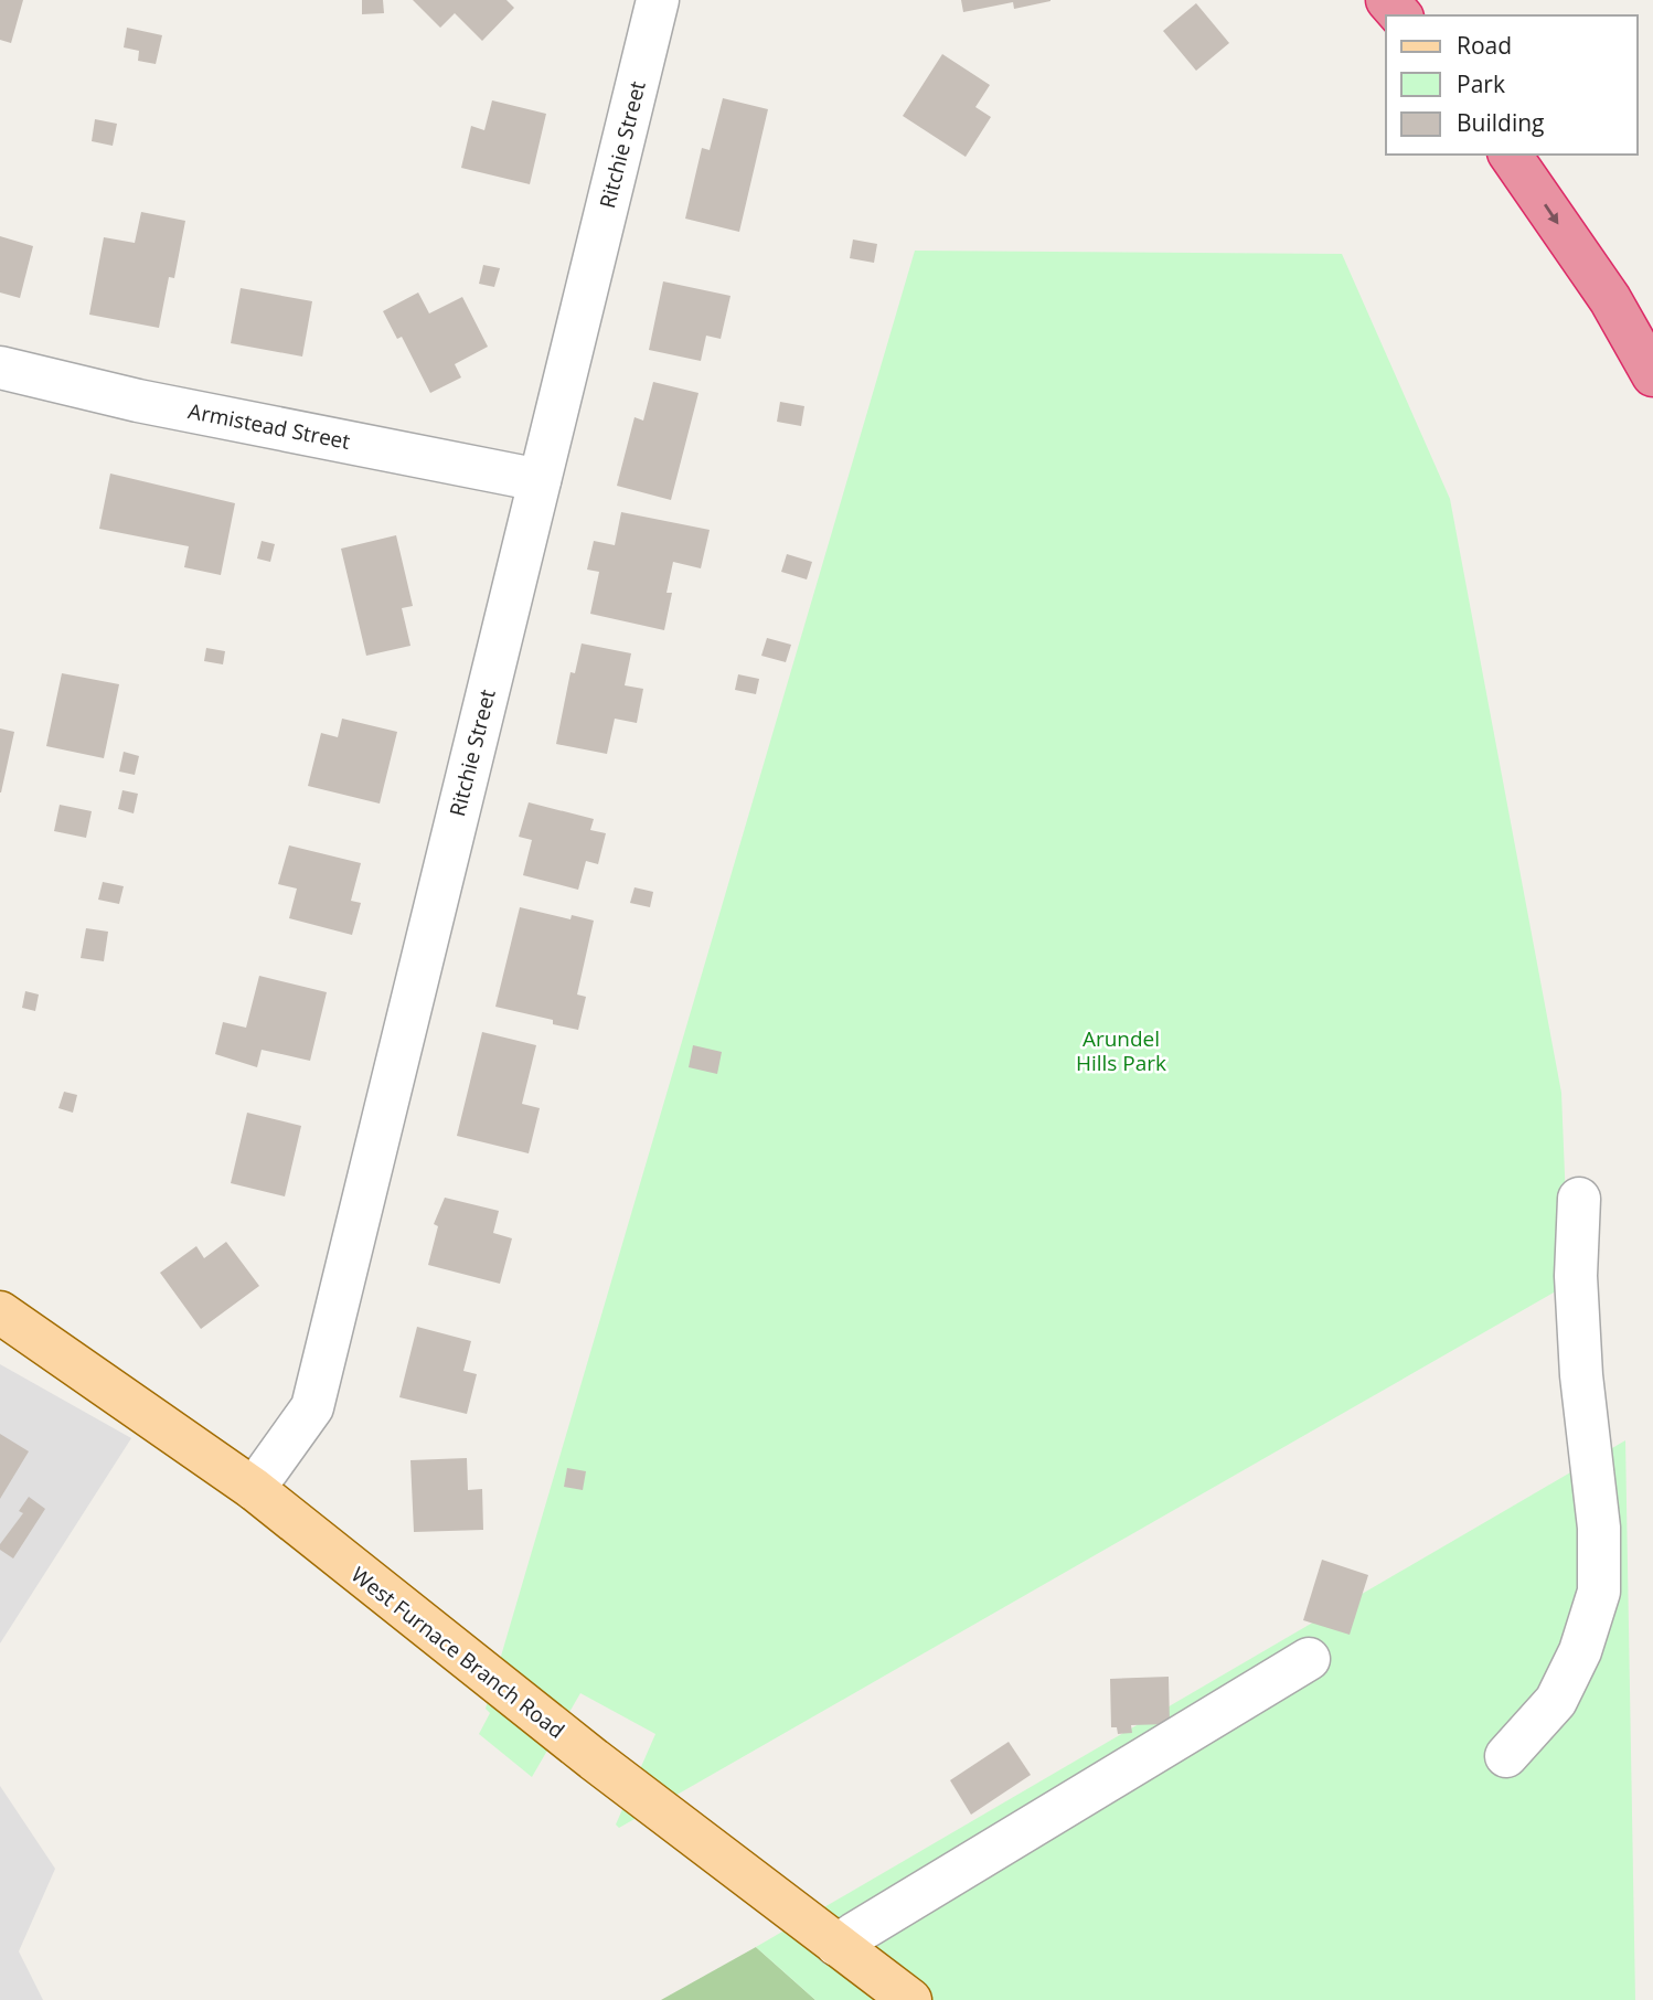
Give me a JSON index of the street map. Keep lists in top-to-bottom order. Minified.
{"streets":{"main road":["West Furnace Branch Road"],"street":["Ritchie Street","Armistead Street"]},"crossings":[["Ritchie Street","Armistead Street"],["Ritchie Street","West Furnace Branch Road"]],"parks":["Arundel Hills Park"],"legend":["Road","Park","Building"]}
